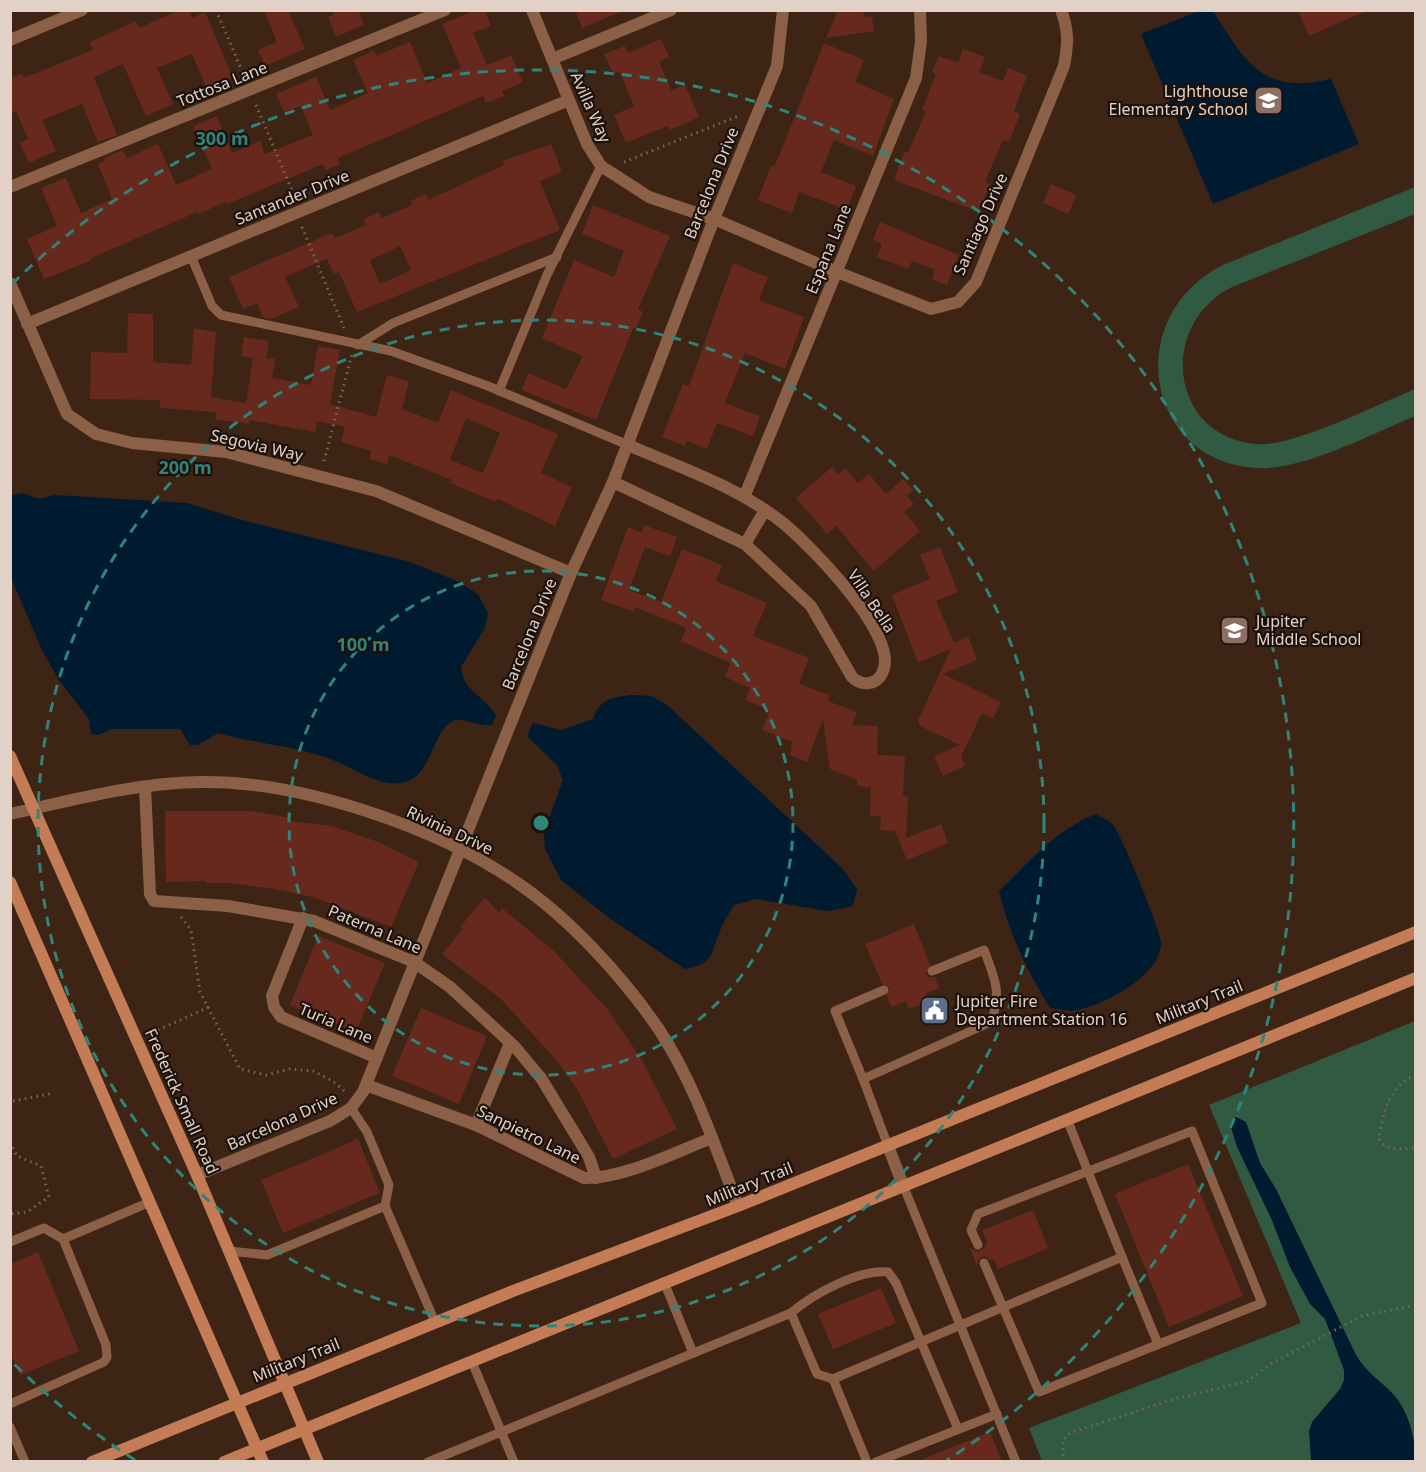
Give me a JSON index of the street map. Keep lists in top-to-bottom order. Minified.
{"streets":{"main road":["Military Trail","Frederick Small Road"],"street":["Tottosa Lane","Avilla Way","Barcelona Drive","Santander Drive","Santiago Drive","Espana Lane","Segovia Way","Villa Bella","Rivinia Drive","Paterna Lane","Turia Lane","Sanpietro Lane"]},"crossings":[["Avilla Way","Barcelona Drive"],["Avilla Way","Santander Drive"],["Avilla Way","Santiago Drive"],["Barcelona Drive","Santiago Drive"],["Barcelona Drive","Segovia Way"],["Barcelona Drive","Villa Bella"],["Barcelona Drive","Rivinia Drive"],["Barcelona Drive","Paterna Lane"],["Barcelona Drive","Turia Lane"],["Barcelona Drive","Frederick Small Road"],["Barcelona Drive","Sanpietro Lane"],["Santander Drive","Segovia Way"],["Santiago Drive","Espana Lane"],["Espana Lane","Villa Bella"],["Rivinia Drive","Paterna Lane"],["Rivinia Drive","Military Trail"],["Rivinia Drive","Frederick Small Road"],["Rivinia Drive","Sanpietro Lane"],["Paterna Lane","Turia Lane"],["Paterna Lane","Sanpietro Lane"],["Military Trail","Frederick Small Road"]],"places":{"school or university":["Lighthouse Elementary School","Jupiter Middle School"],"public building":["Jupiter Fire Department Station 16"]},"rings":["300 m","200 m","100 m"]}
